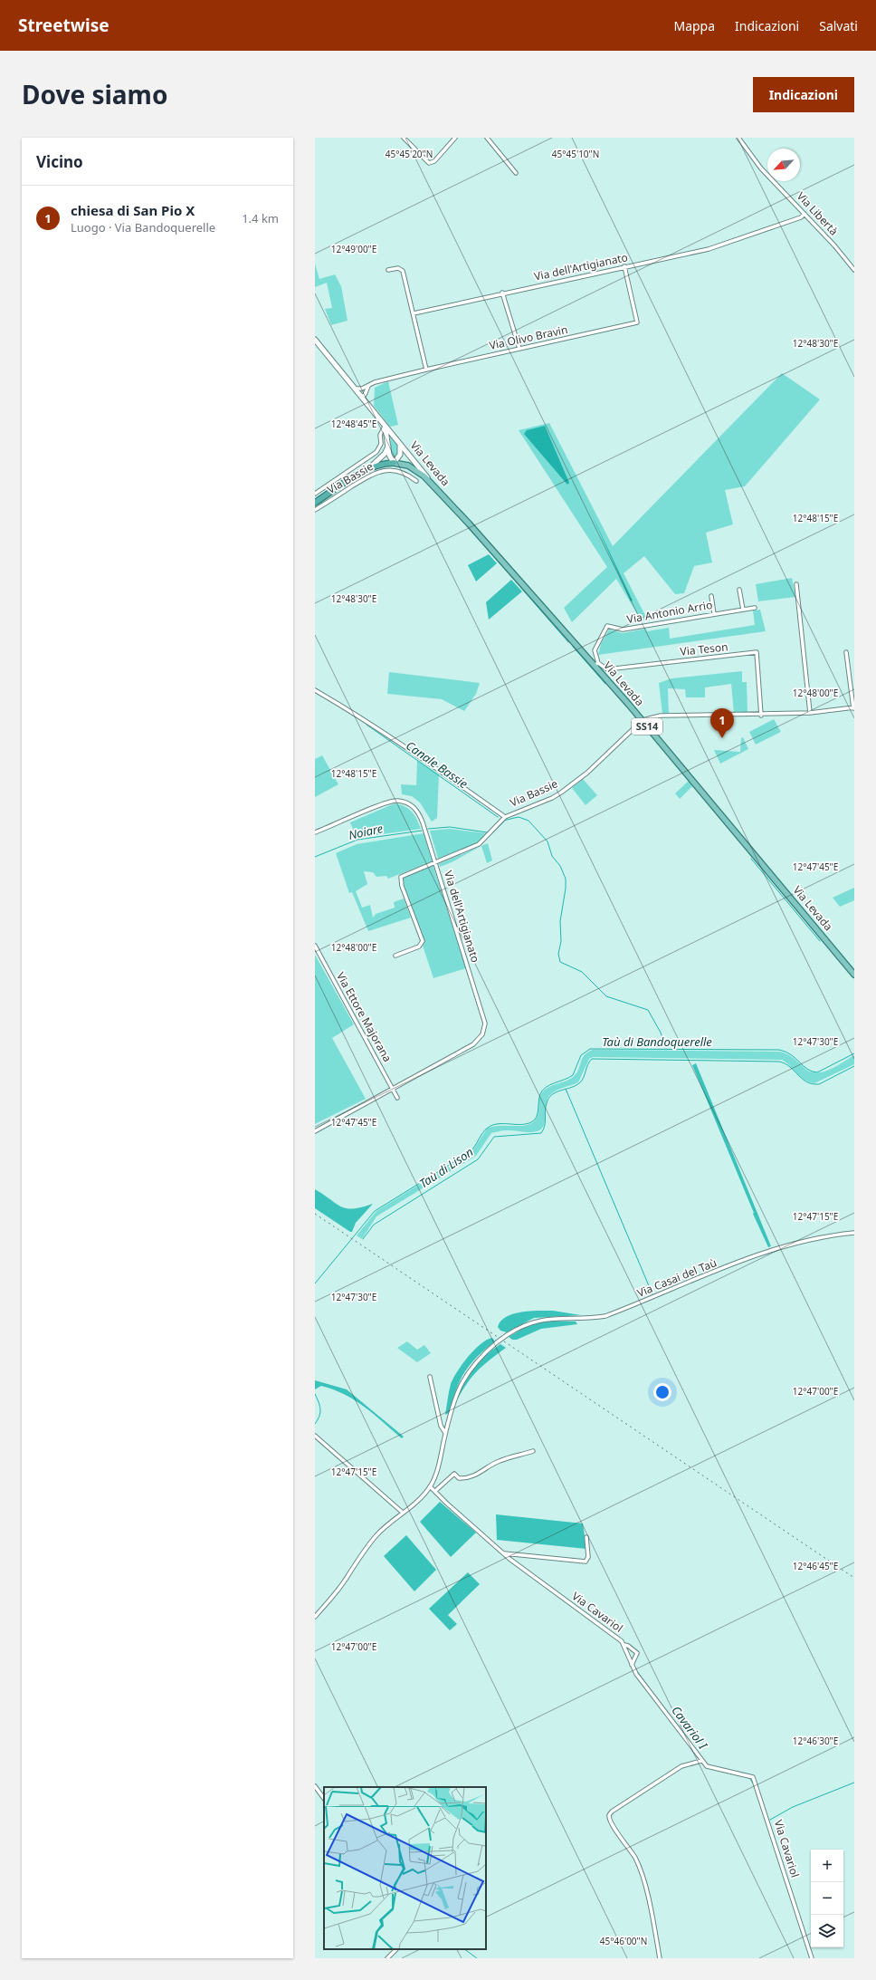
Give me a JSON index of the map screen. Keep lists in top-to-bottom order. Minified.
{"streets":{"main road":["Via Levada","SS14"],"street":["Via Libertà","Via dell'Artigianato","Via Olivo Bravin","Via Bassie","Via Antonio Arrio","Via Teson","Via Ettore Majorana","Via Casai del Taù","Via Cavariol"]},"crossings":[["Via Libertà","Via dell'Artigianato"],["Via dell'Artigianato","Via Olivo Bravin"],["Via dell'Artigianato","Via Ettore Majorana"],["Via Olivo Bravin","Via Levada"],["Via Levada","Via Bassie"],["Via Levada","Via Antonio Arrio"],["Via Levada","Via Teson"],["Via Levada","SS14"],["Via Antonio Arrio","Via Teson"]],"water":["Canale Bassie","Noiare","Taù di Bandoquerelle","Taù di Lison","Cavariol I"],"north":"bottom left","page":{"header":"Streetwise","nav":["Mappa","Indicazioni","Salvati"],"title":"Dove siamo","buttons":"Indicazioni","heading":"Vicino","list":[{"mark":"1","name":"chiesa di San Pio X","note":"Luogo · Via Bandoquerelle","value":"1.4 km"}],"pins":"1","map_buttons":["+","−"]},"coordinates":["45°45'10\"N","45°45'20\"N","12°49'00\"E","12°48'30\"E","12°48'45\"E","12°48'15\"E","12°48'00\"E","12°47'45\"E","12°47'30\"E","12°47'15\"E","12°47'00\"E","12°46'45\"E","12°46'30\"E","45°46'00\"N"]}
